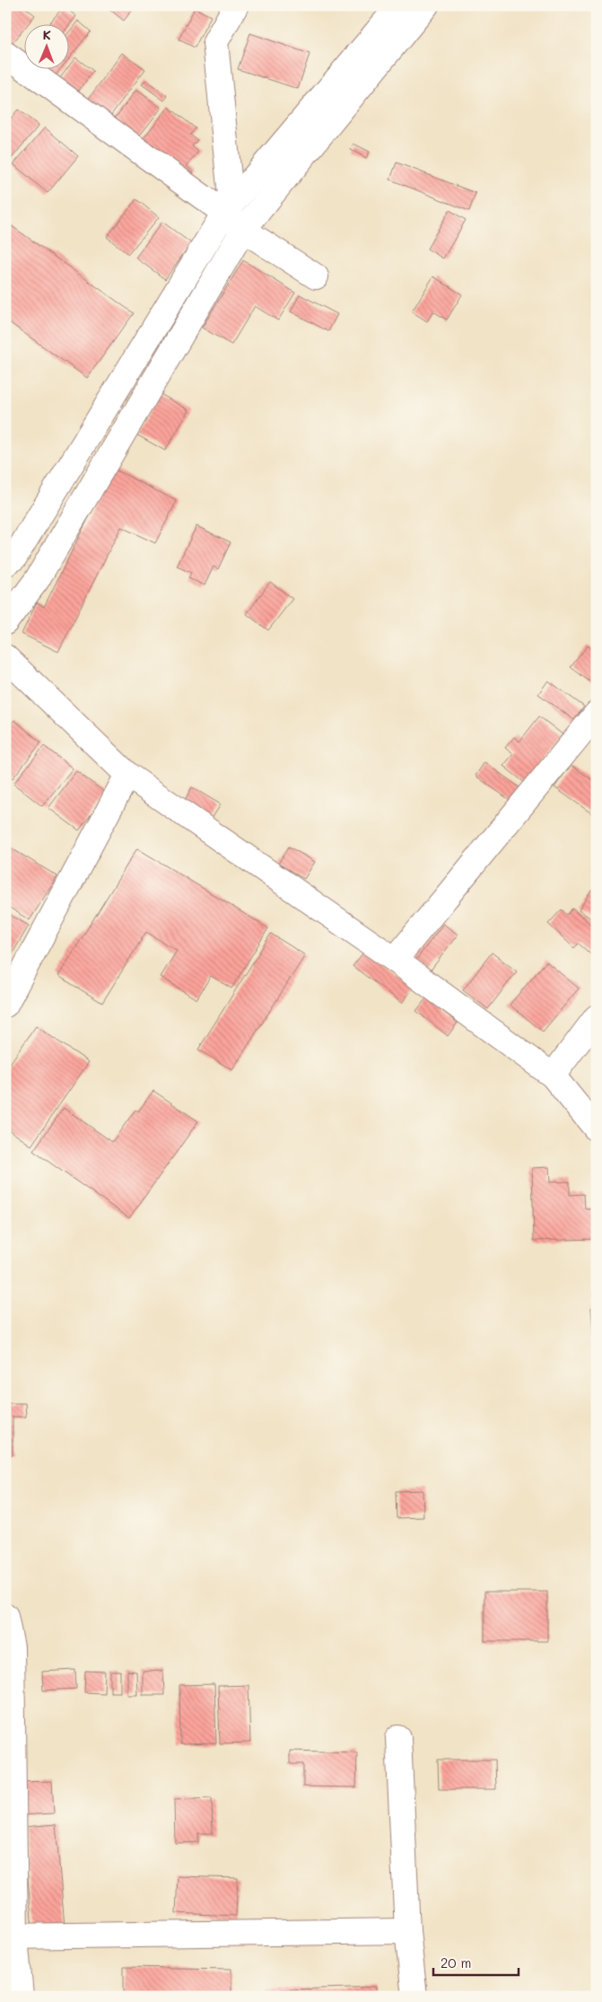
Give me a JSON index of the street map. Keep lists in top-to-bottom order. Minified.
{"scale_bar":"20 m","north":"top"}
